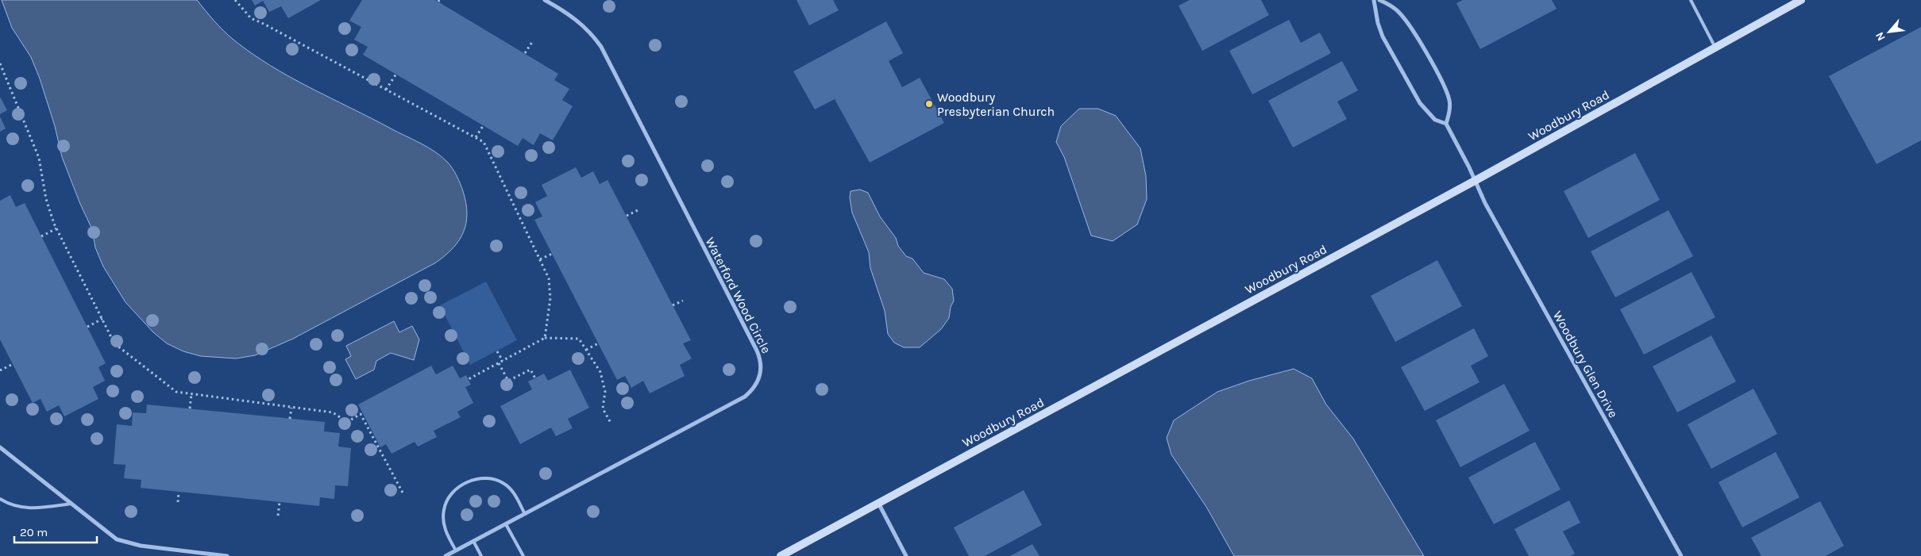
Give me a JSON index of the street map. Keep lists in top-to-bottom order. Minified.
{"streets":{"street":["Woodbury Road","Waterford Wood Circle","Woodbury Glen Drive"]},"crossings":[["Woodbury Road","Woodbury Glen Drive"]],"places":["Woodbury Presbyterian Church"],"scale_bar":"20 m","north":"bottom left"}
